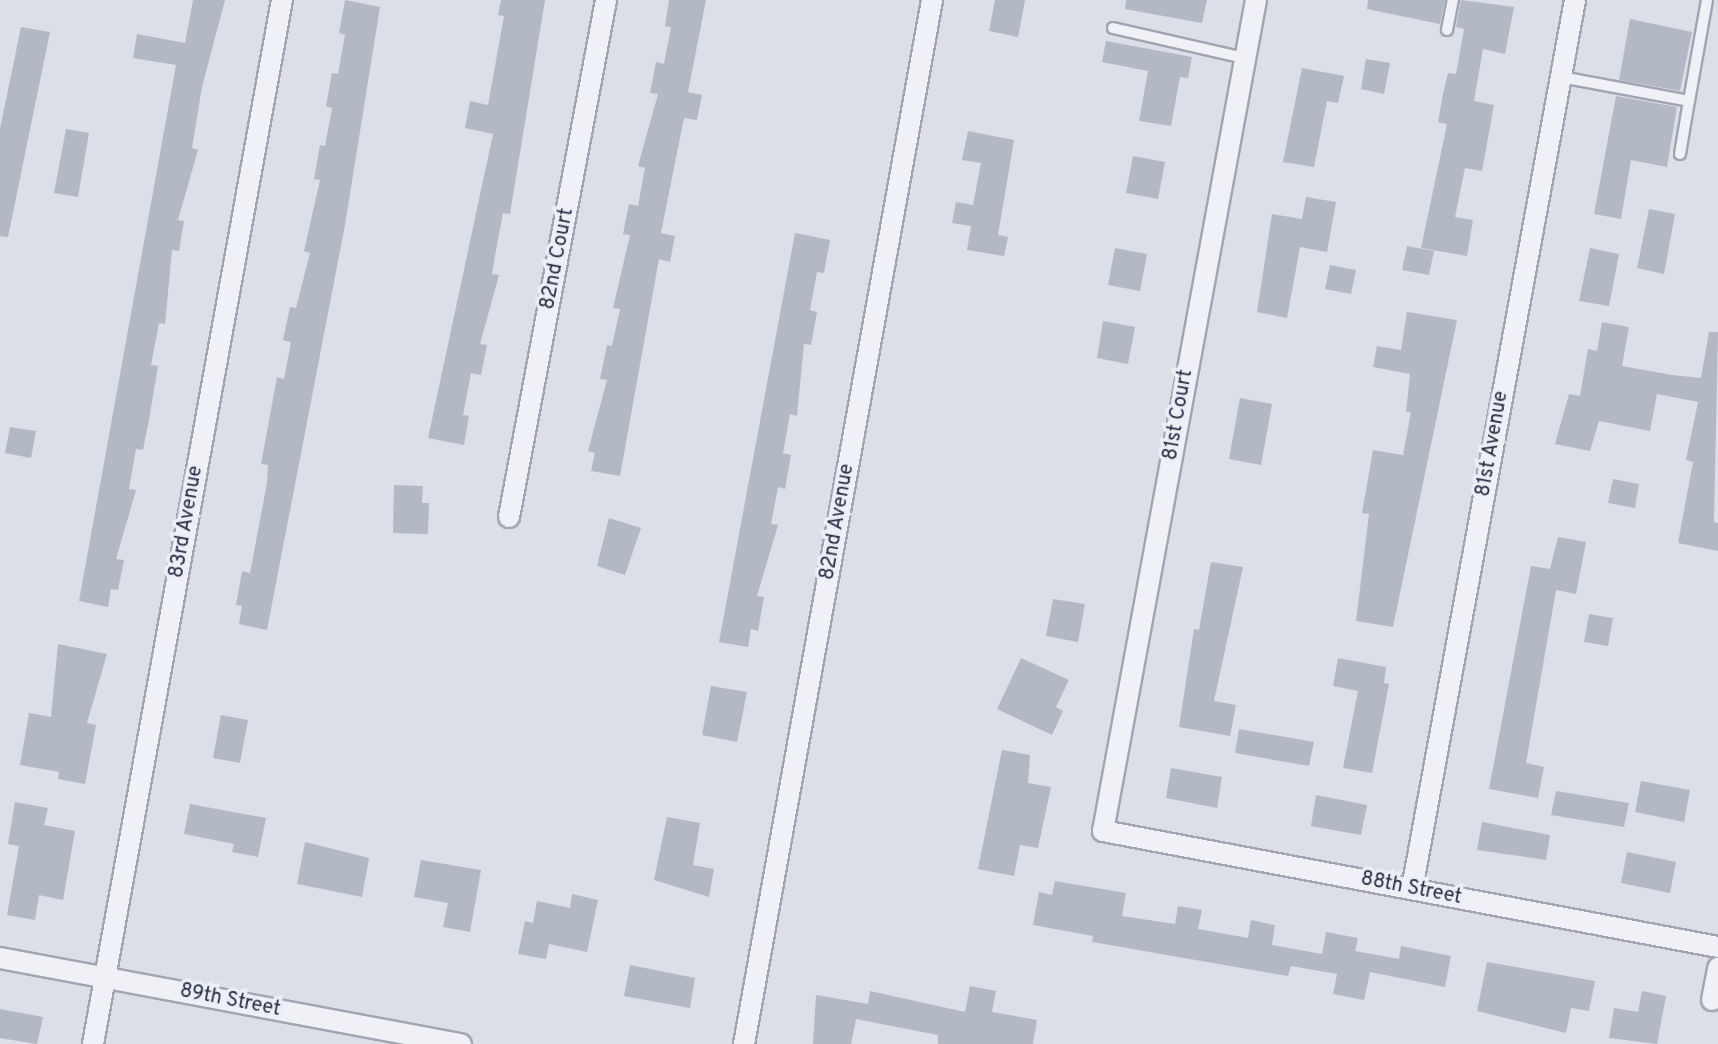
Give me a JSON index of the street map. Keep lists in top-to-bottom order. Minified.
{"streets":{"street":["82nd Court","81st Court","81st Avenue","83rd Avenue","82nd Avenue","88th Street","89th Street"]},"crossings":[["81st Court","88th Street"],["81st Avenue","88th Street"],["83rd Avenue","89th Street"]]}
